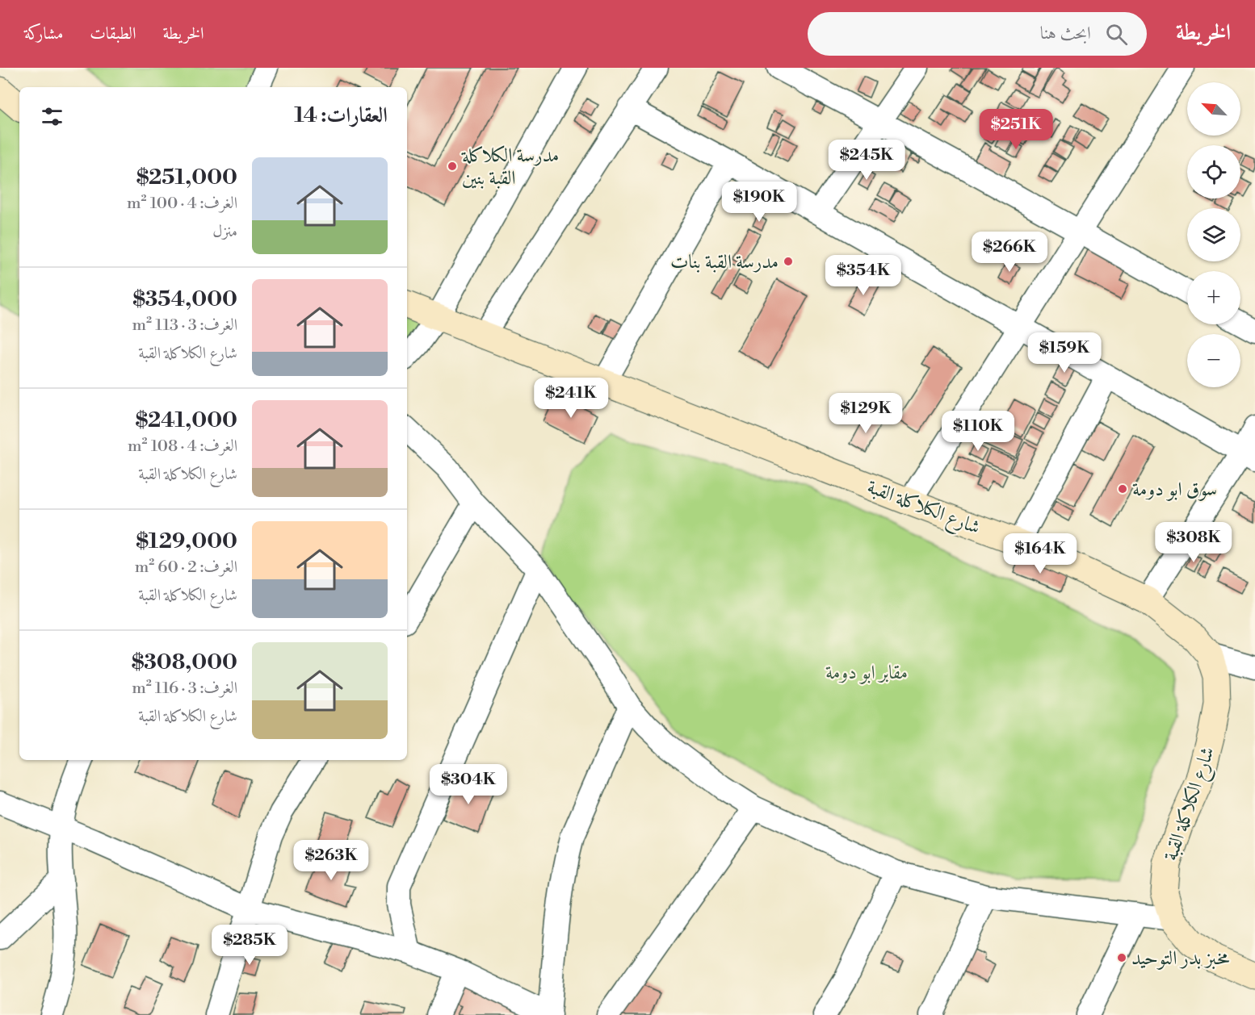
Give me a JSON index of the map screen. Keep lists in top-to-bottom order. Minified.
{"streets":{"street":["شارع الكلاكلة القبة"]},"parks":["مقابر ابو دومة"],"places":["مدرسة الكلاكلة القبة بنين","مدرسة القبة بنات","سوق ابو دومة","مخبز بدر التوحيد"],"north":"top left","page":{"header":"الخريطة","search":"ابحث هنا","nav":["الخريطة","الطبقات","مشاركة"],"map_buttons":["+","−"],"heading":"العقارات: 14","price":["$251K","$245K","$190K","$266K","$354K","$159K","$241K","$129K","$110K","$308K","$164K","$304K","$263K","$285K"],"list":[{"name":"$251,000","note":"الغرف: 4 · 100 m² · منزل"},{"name":"$354,000","note":"الغرف: 3 · 113 m² · شارع الكلاكلة القبة"},{"name":"$241,000","note":"الغرف: 4 · 108 m² · شارع الكلاكلة القبة"},{"name":"$129,000","note":"الغرف: 2 · 60 m² · شارع الكلاكلة القبة"},{"name":"$308,000","note":"الغرف: 3 · 116 m² · شارع الكلاكلة القبة"}]}}
